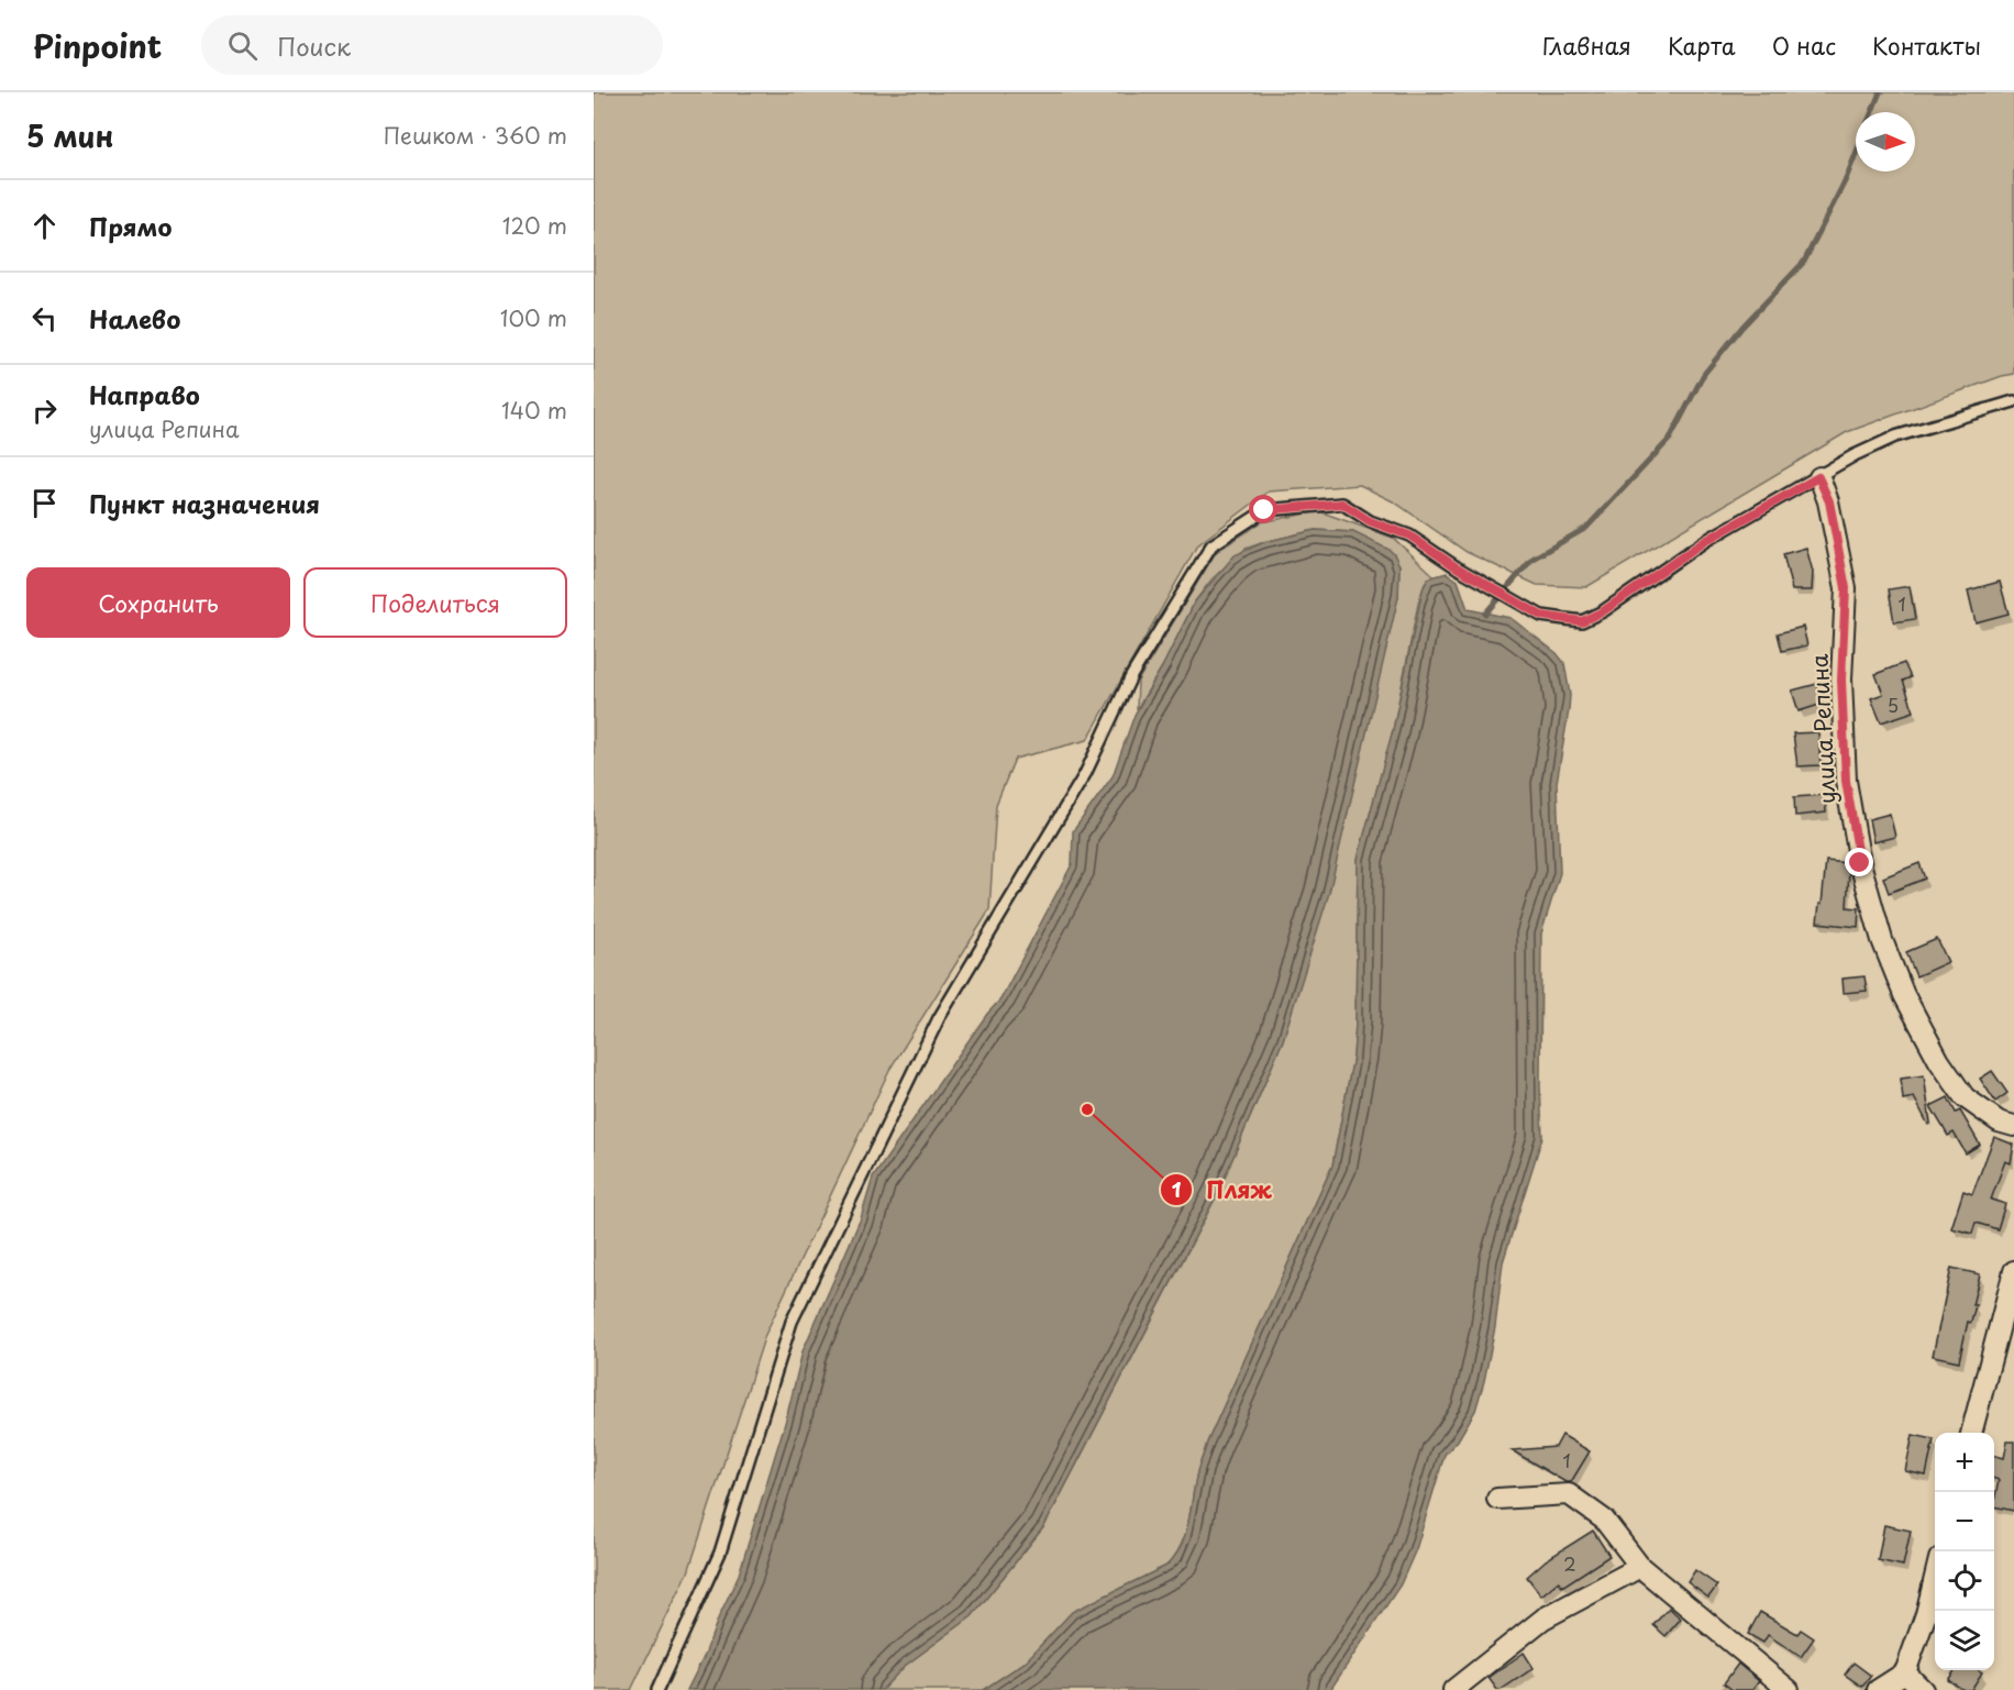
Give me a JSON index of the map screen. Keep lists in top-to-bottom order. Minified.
{"streets":{"street":["улица Репина"]},"places":["Пляж"],"house_numbers":["1","5","1","2"],"north":"right","page":{"header":"Pinpoint","search":"Поиск","nav":["Главная","Карта","О нас","Контакты"],"heading":["5 мин","Пешком · 360 m"],"list":[["Прямо","120 m"],["Налево","100 m"],["Направо","улица Репина","140 m"],"Пункт назначения"],"buttons":["Сохранить","Поделиться"],"map_buttons":["+","−"]}}
